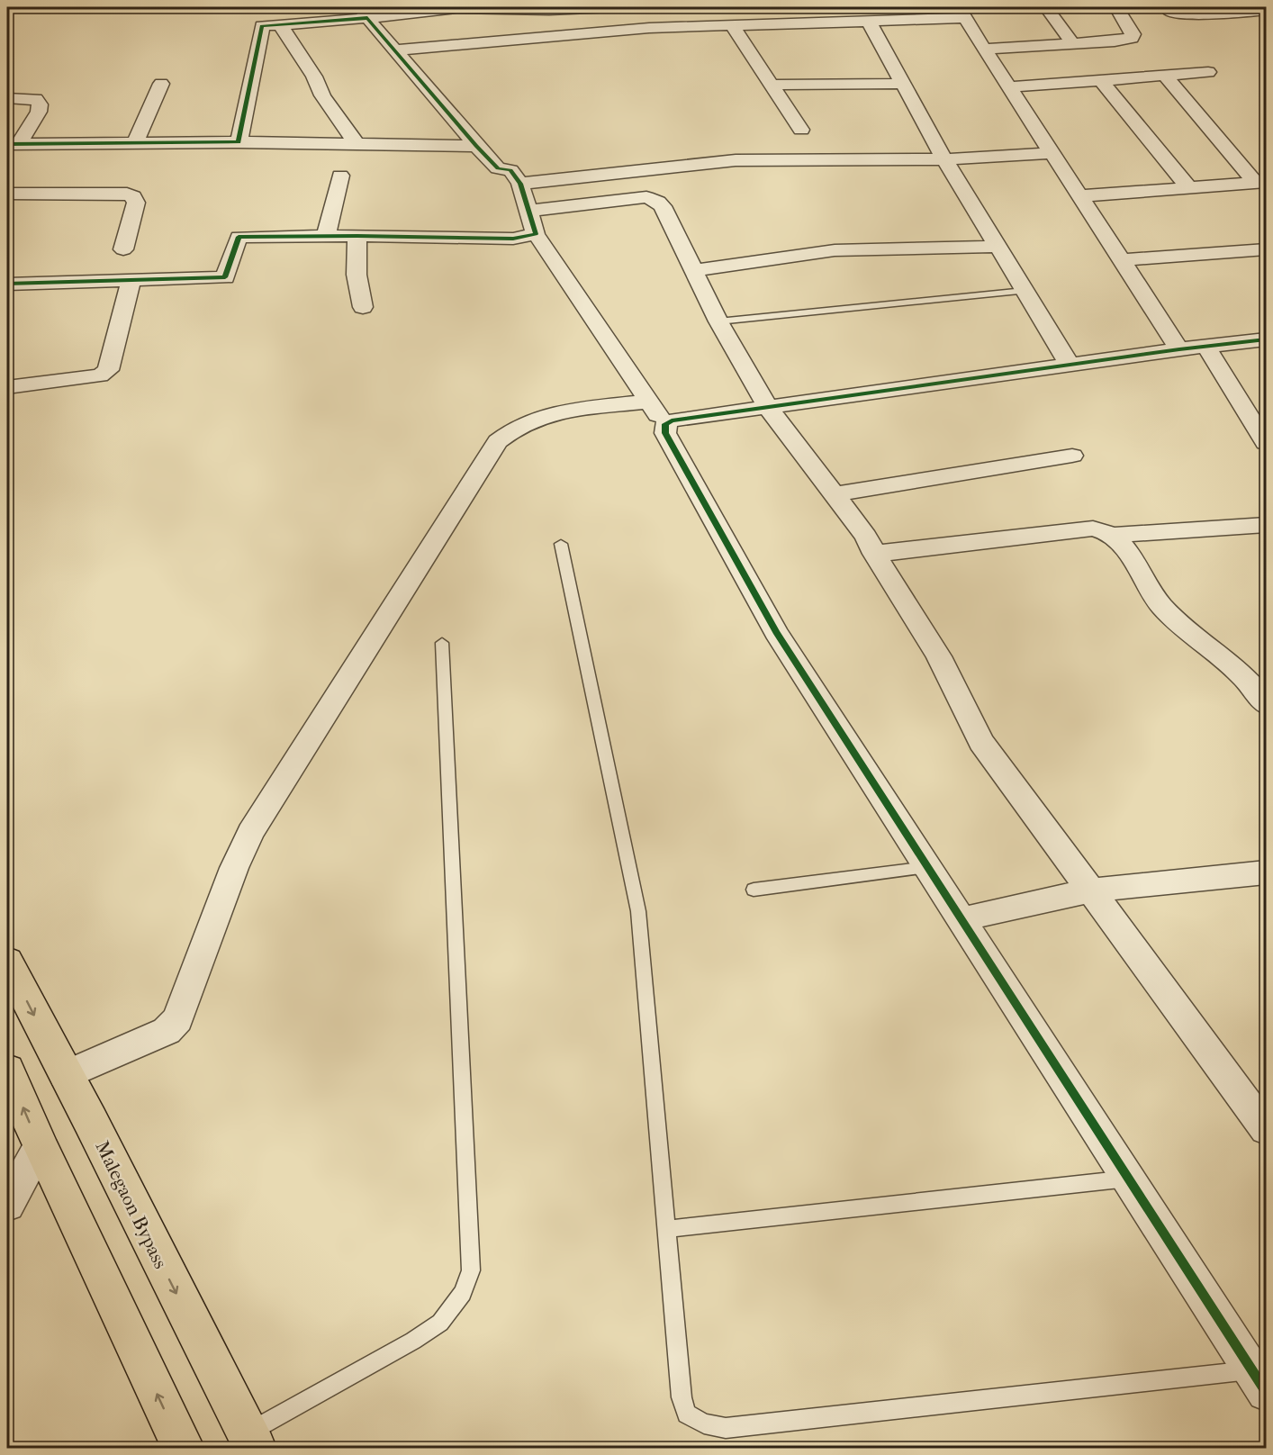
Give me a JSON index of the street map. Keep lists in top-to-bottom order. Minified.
{"streets":{"highway":["Malegaon Bypass"]}}
